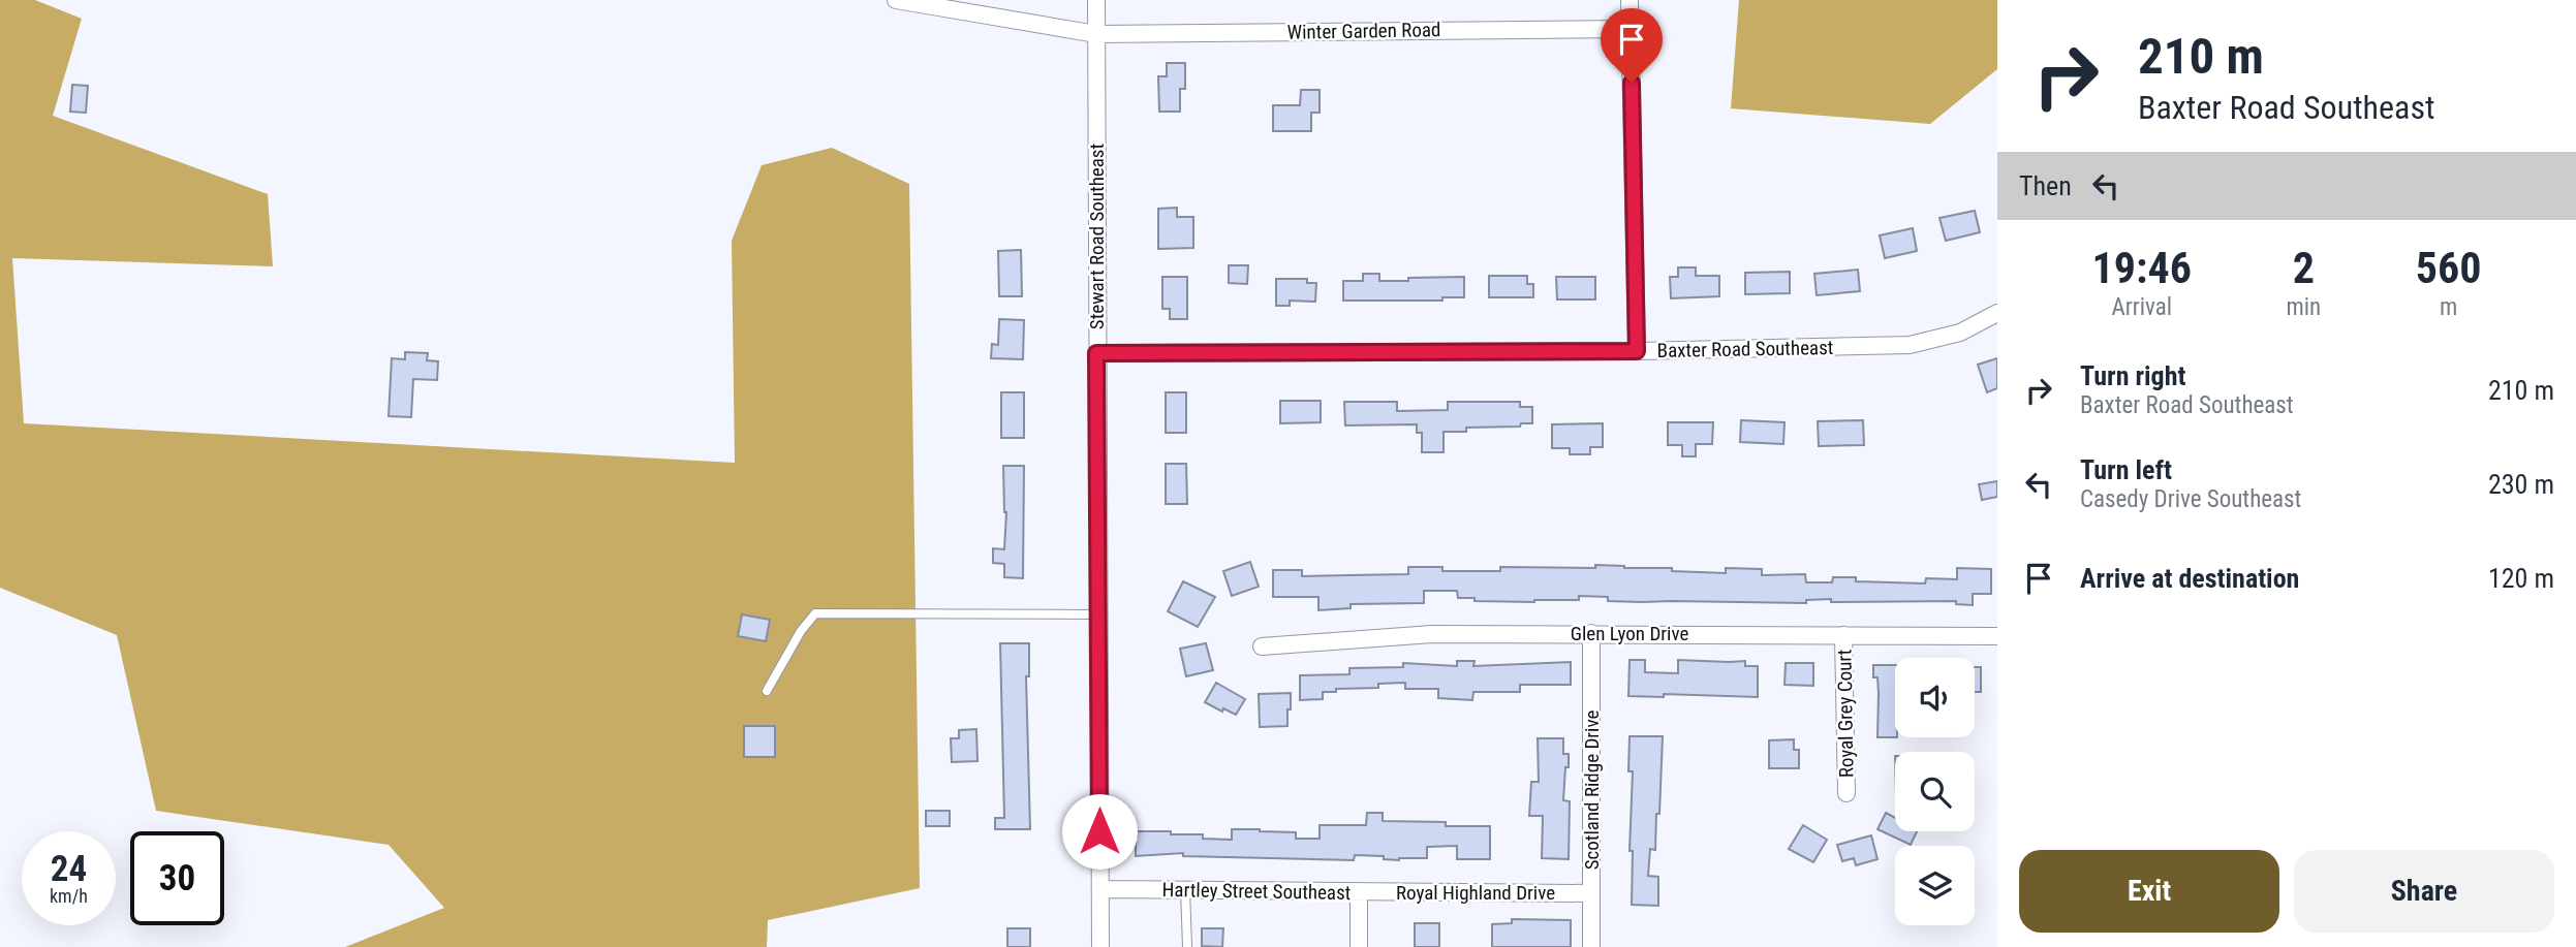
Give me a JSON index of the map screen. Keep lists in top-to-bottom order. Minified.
{"streets":{"street":["Winter Garden Road","Stewart Road Southeast","Baxter Road Southeast","Glen Lyon Drive","Royal Grey Court","Scotland Ridge Drive","Hartley Street Southeast","Royal Highland Drive"]},"crossings":[["Winter Garden Road","Stewart Road Southeast"],["Stewart Road Southeast","Baxter Road Southeast"],["Stewart Road Southeast","Hartley Street Southeast"],["Glen Lyon Drive","Royal Grey Court"],["Glen Lyon Drive","Scotland Ridge Drive"],["Scotland Ridge Drive","Royal Highland Drive"],["Hartley Street Southeast","Royal Highland Drive"]],"page":{"turn":["210 m","Baxter Road Southeast"],"then":"Then","eta":["19:46","Arrival","2","min","560","m"],"list":[{"name":"Turn right","note":"Baxter Road Southeast","value":"210 m"},{"name":"Turn left","note":"Casedy Drive Southeast","value":"230 m"},{"name":"Arrive at destination","value":"120 m"}],"speed":"24 km/h","limit":"30","buttons":["Exit","Share"]}}
